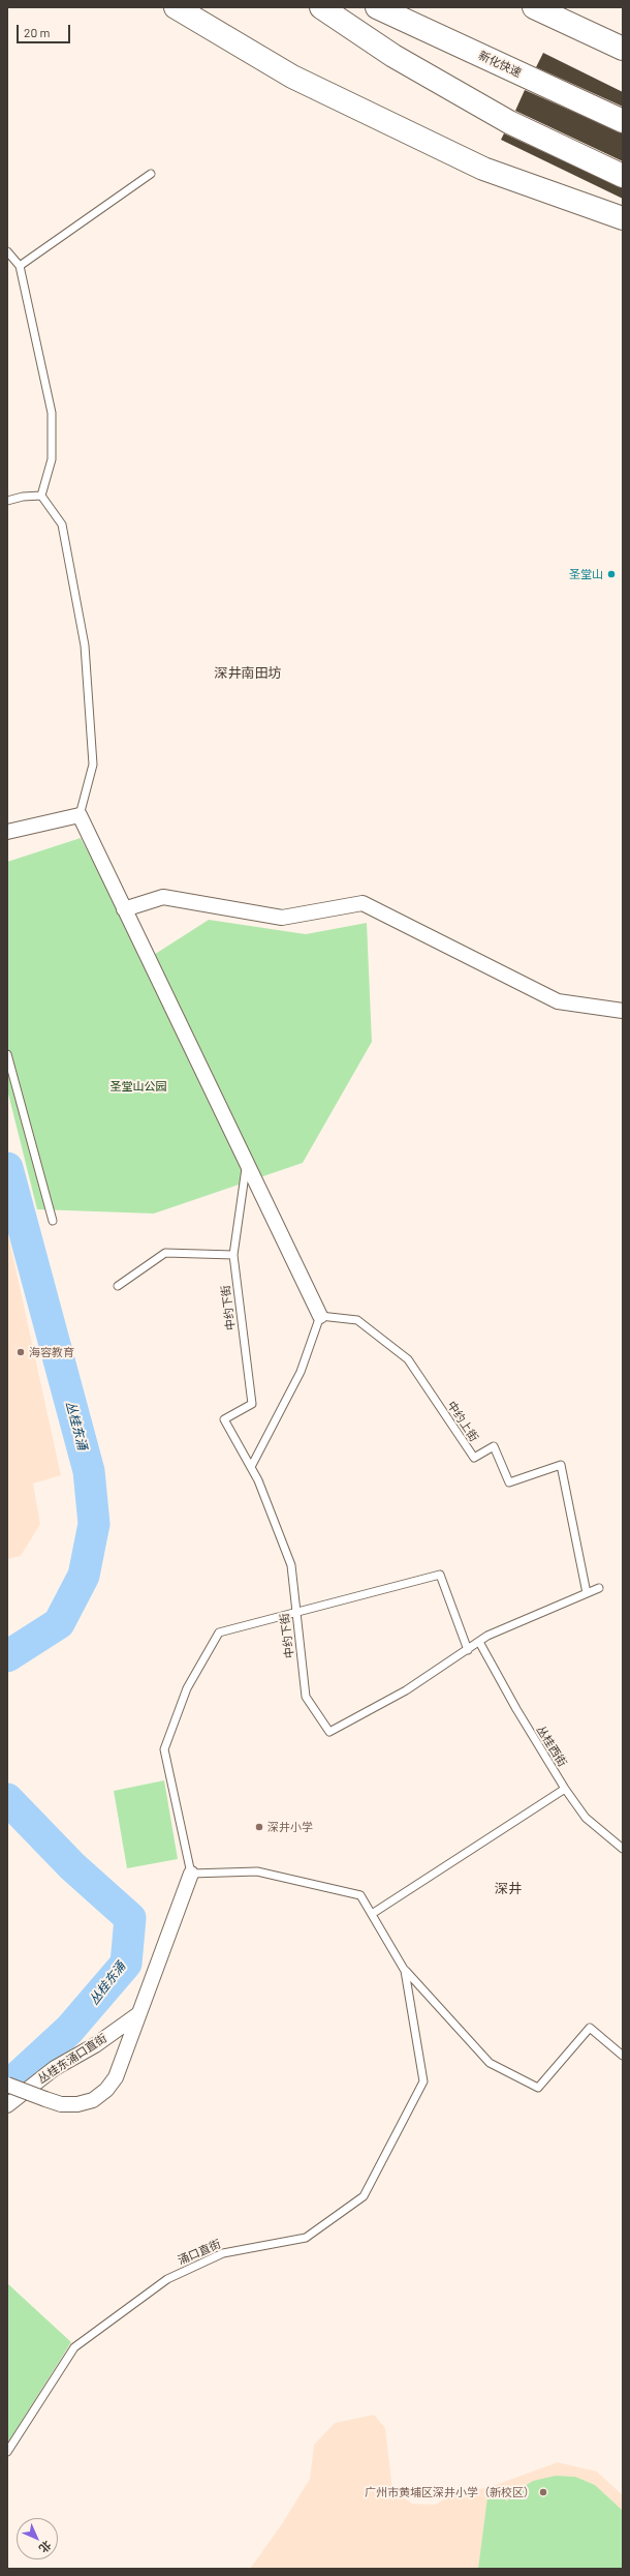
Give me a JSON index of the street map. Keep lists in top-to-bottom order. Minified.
{"streets":{"highway":["新化快速"],"street":["丛桂东涌口直街"],"lane":["中约下街","中约上街","丛桂西街","涌口直街"]},"crossings":[["中约下街","中约上街"],["中约下街","丛桂西街"]],"districts":["深井南田坊","深井"],"water":["丛桂东涌"],"parks":["圣堂山公园"],"places":["圣堂山","海容教育","深井小学","广州市黄埔区深井小学（新校区）"],"scale_bar":"20 m","north":"bottom right"}
